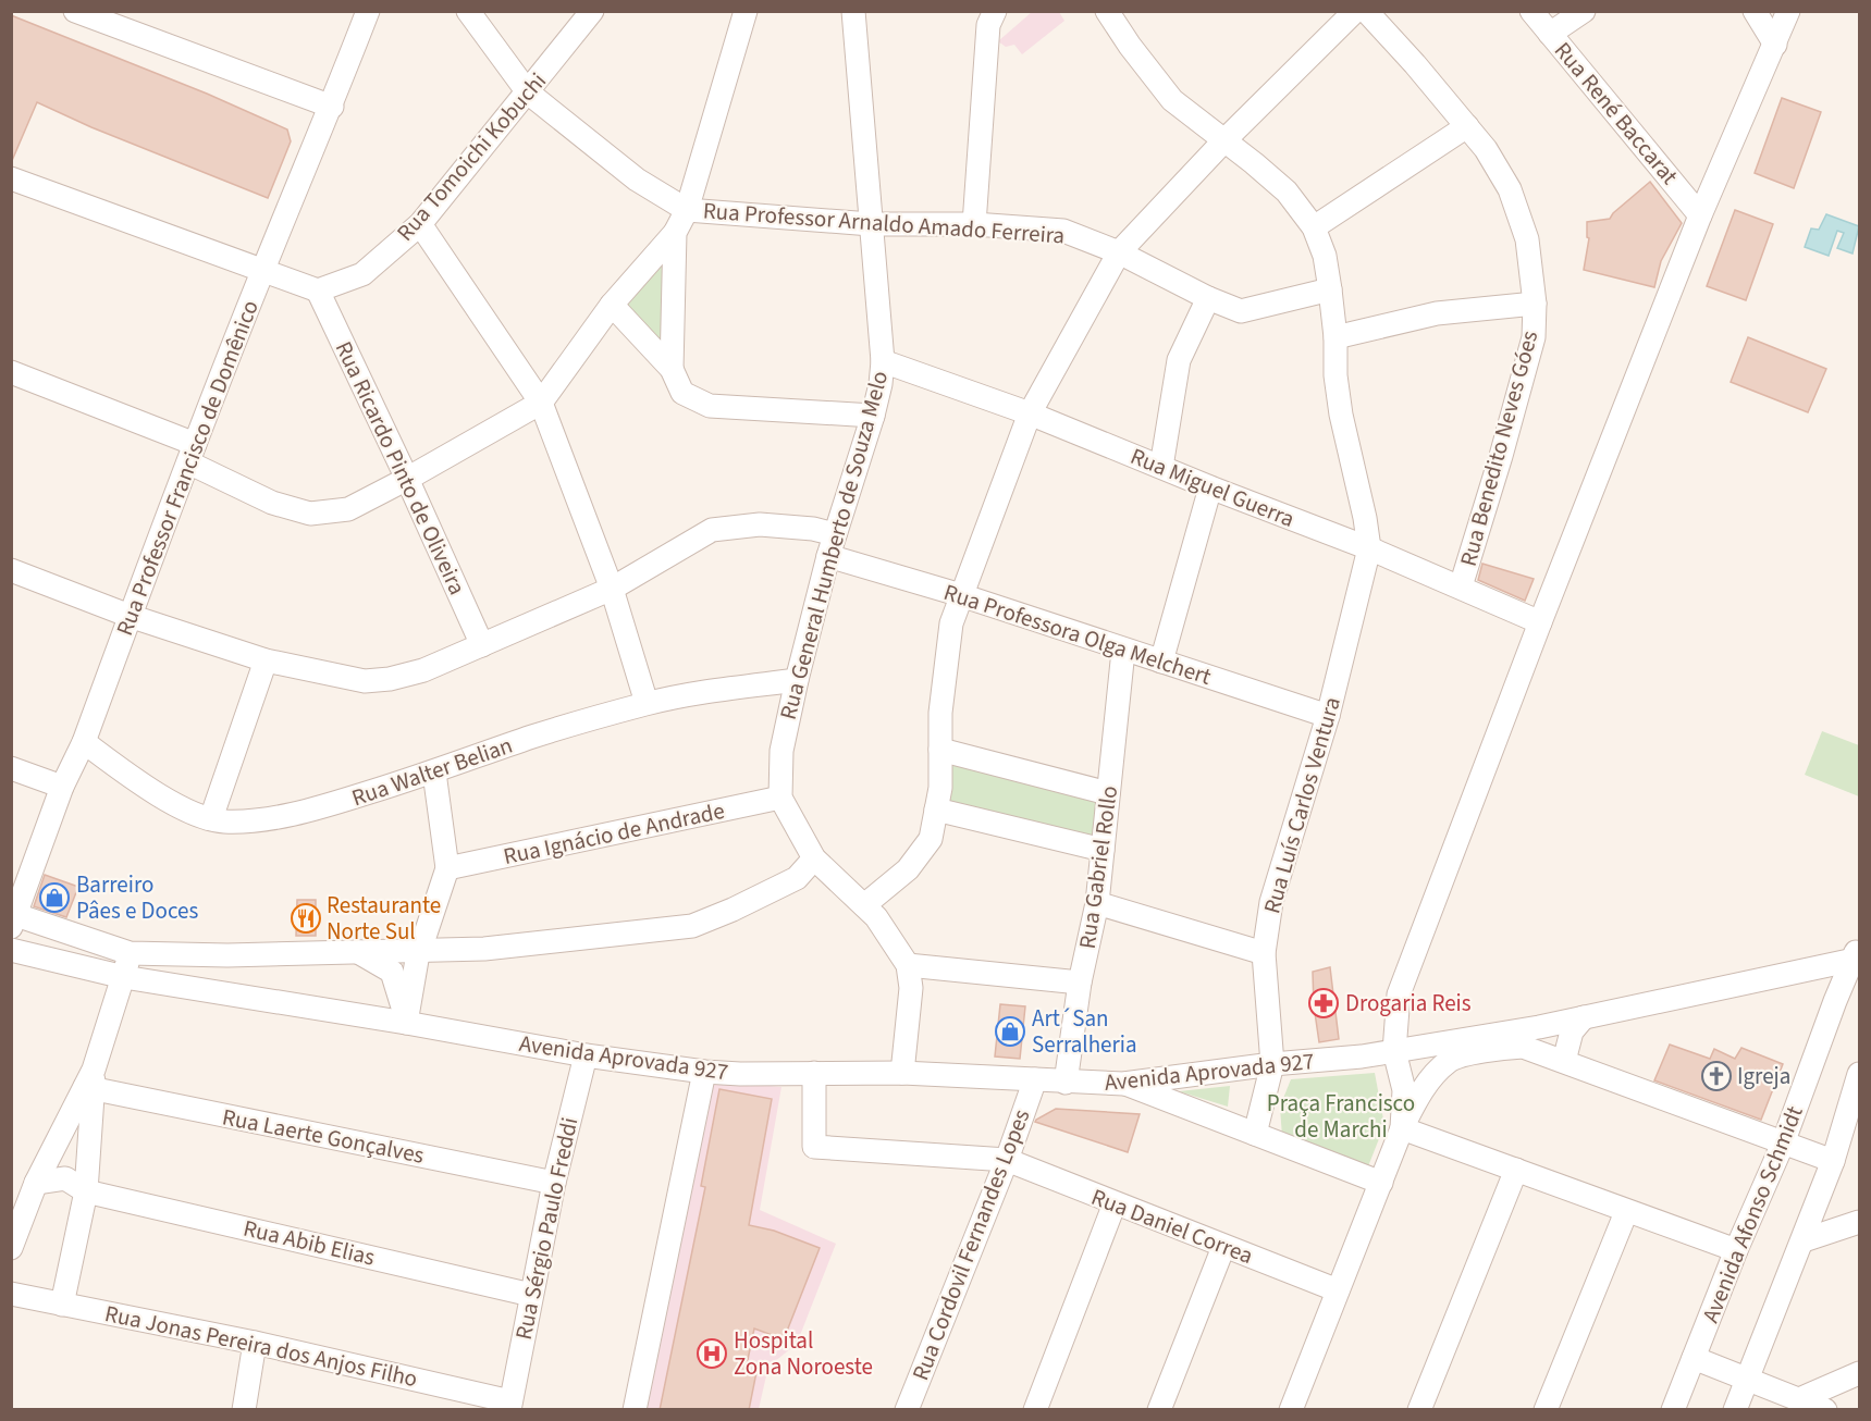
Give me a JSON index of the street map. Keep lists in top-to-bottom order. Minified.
{"streets":{"street":["Rua René Baccarat","Rua Tomoichi Kobuchi","Rua Professor Arnaldo Amado Ferreira","Rua Benedito Neves Góes","Rua Professor Francisco de Domênico","Rua Ricardo Pinto de Oliveira","Rua Miguel Guerra","Rua General Humberto de Souza Melo","Rua Professora Olga Melchert","Rua Walter Belian","Rua Luís Carlos Ventura","Rua Ignácio de Andrade","Rua Gabriel Rollo","Avenida Aprovada 927","Rua Laerte Gonçalves","Avenida Afonso Schmidt","Rua Daniel Correa","Rua Sérgio Paulo Freddi","Rua Abib Elias","Rua Cordovil Fernandes Lopes","Rua Jonas Pereira dos Anjos Filho"]},"crossings":[["Rua Tomoichi Kobuchi","Rua Professor Arnaldo Amado Ferreira"],["Rua Tomoichi Kobuchi","Rua Ricardo Pinto de Oliveira"],["Rua Professor Arnaldo Amado Ferreira","Rua General Humberto de Souza Melo"],["Rua Benedito Neves Góes","Rua Miguel Guerra"],["Rua Professor Francisco de Domênico","Rua Professora Olga Melchert"],["Rua Professor Francisco de Domênico","Rua Walter Belian"],["Rua Ricardo Pinto de Oliveira","Rua Professora Olga Melchert"],["Rua Miguel Guerra","Rua General Humberto de Souza Melo"],["Rua Miguel Guerra","Rua Luís Carlos Ventura"],["Rua General Humberto de Souza Melo","Rua Professora Olga Melchert"],["Rua General Humberto de Souza Melo","Rua Walter Belian"],["Rua General Humberto de Souza Melo","Rua Ignácio de Andrade"],["Rua Professora Olga Melchert","Rua Luís Carlos Ventura"],["Rua Professora Olga Melchert","Rua Gabriel Rollo"],["Rua Luís Carlos Ventura","Avenida Aprovada 927"],["Rua Gabriel Rollo","Avenida Aprovada 927"],["Avenida Aprovada 927","Rua Daniel Correa"],["Avenida Aprovada 927","Rua Sérgio Paulo Freddi"],["Avenida Aprovada 927","Rua Cordovil Fernandes Lopes"],["Rua Laerte Gonçalves","Rua Sérgio Paulo Freddi"],["Rua Daniel Correa","Rua Cordovil Fernandes Lopes"],["Rua Sérgio Paulo Freddi","Rua Abib Elias"],["Rua Sérgio Paulo Freddi","Rua Jonas Pereira dos Anjos Filho"]],"parks":["Praça Francisco de Marchi"],"places":{"shop":["Barreiro Pâes e Doces","Art´San Serralheria"],"restaurant":["Restaurante Norte Sul"],"pharmacy":["Drogaria Reis"],"church":["Igreja"],"hospital":["Hospital Zona Noroeste"]}}
